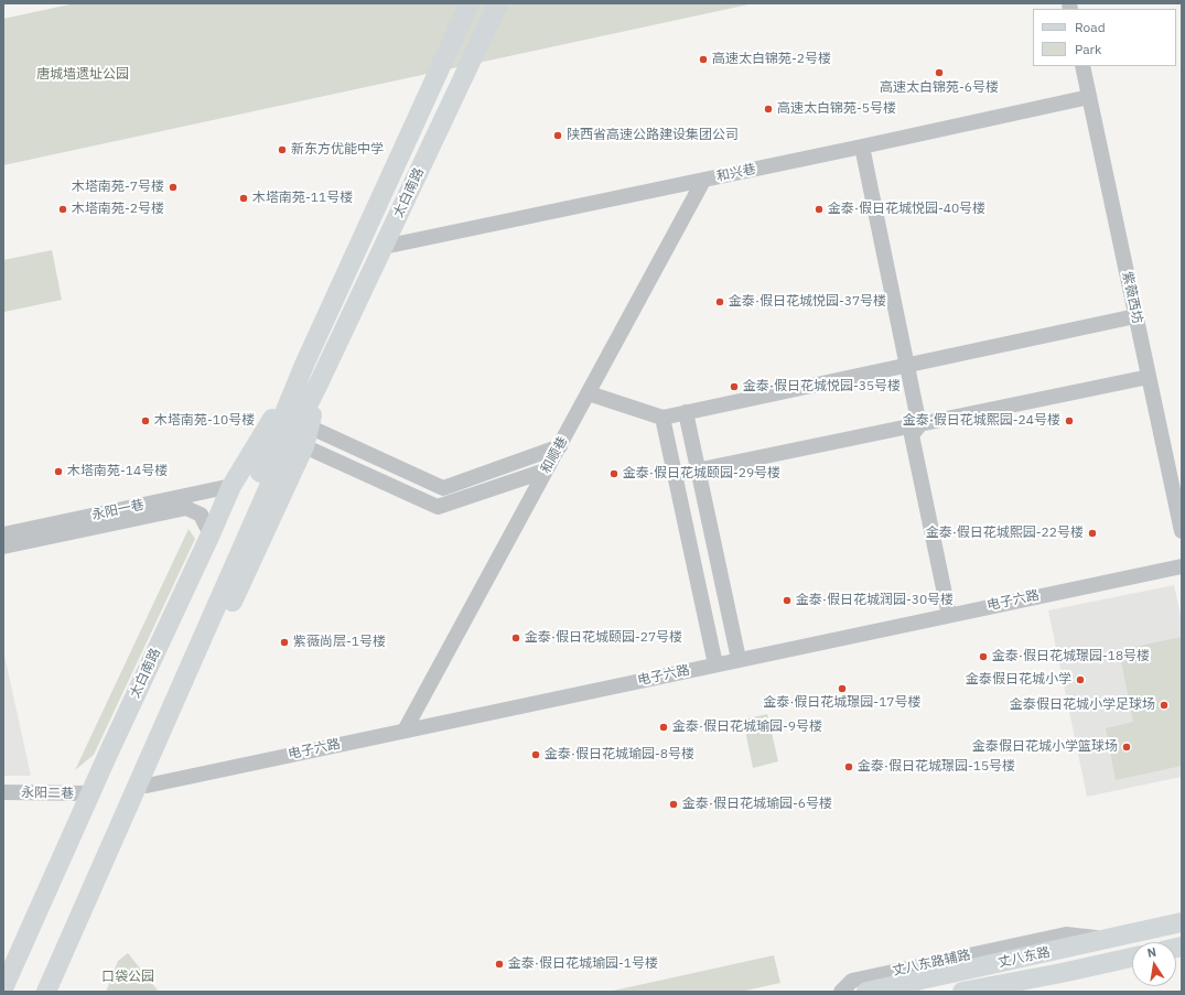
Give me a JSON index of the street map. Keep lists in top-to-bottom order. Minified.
{"streets":{"main road":["太白南路","丈八东路"],"street":["和兴巷","紫薇西坊","和顺巷","永阳一巷","电子六路","永阳二巷","丈八东路辅路"]},"crossings":[["和兴巷","太白南路"],["和兴巷","紫薇西坊"],["和兴巷","和顺巷"],["太白南路","永阳一巷"],["太白南路","电子六路"],["太白南路","永阳二巷"],["和顺巷","电子六路"],["丈八东路","丈八东路辅路"]],"parks":["唐城墙遗址公园","口袋公园"],"places":["高速太白锦苑-2号楼","高速太白锦苑-6号楼","高速太白锦苑-5号楼","陕西省高速公路建设集团公司","新东方优能中学","木塔南苑-7号楼","木塔南苑-11号楼","木塔南苑-2号楼","金泰·假日花城悦园-40号楼","金泰·假日花城悦园-37号楼","金泰·假日花城悦园-35号楼","木塔南苑-10号楼","金泰·假日花城熙园-24号楼","木塔南苑-14号楼","金泰·假日花城颐园-29号楼","金泰·假日花城熙园-22号楼","金泰·假日花城润园-30号楼","金泰·假日花城颐园-27号楼","紫薇尚层-1号楼","金泰·假日花城璟园-18号楼","金泰假日花城小学","金泰·假日花城璟园-17号楼","金泰假日花城小学足球场","金泰·假日花城瑜园-9号楼","金泰假日花城小学篮球场","金泰·假日花城瑜园-8号楼","金泰·假日花城璟园-15号楼","金泰·假日花城瑜园-6号楼","金泰·假日花城瑜园-1号楼"],"legend":["Road","Park"],"north":"top"}
